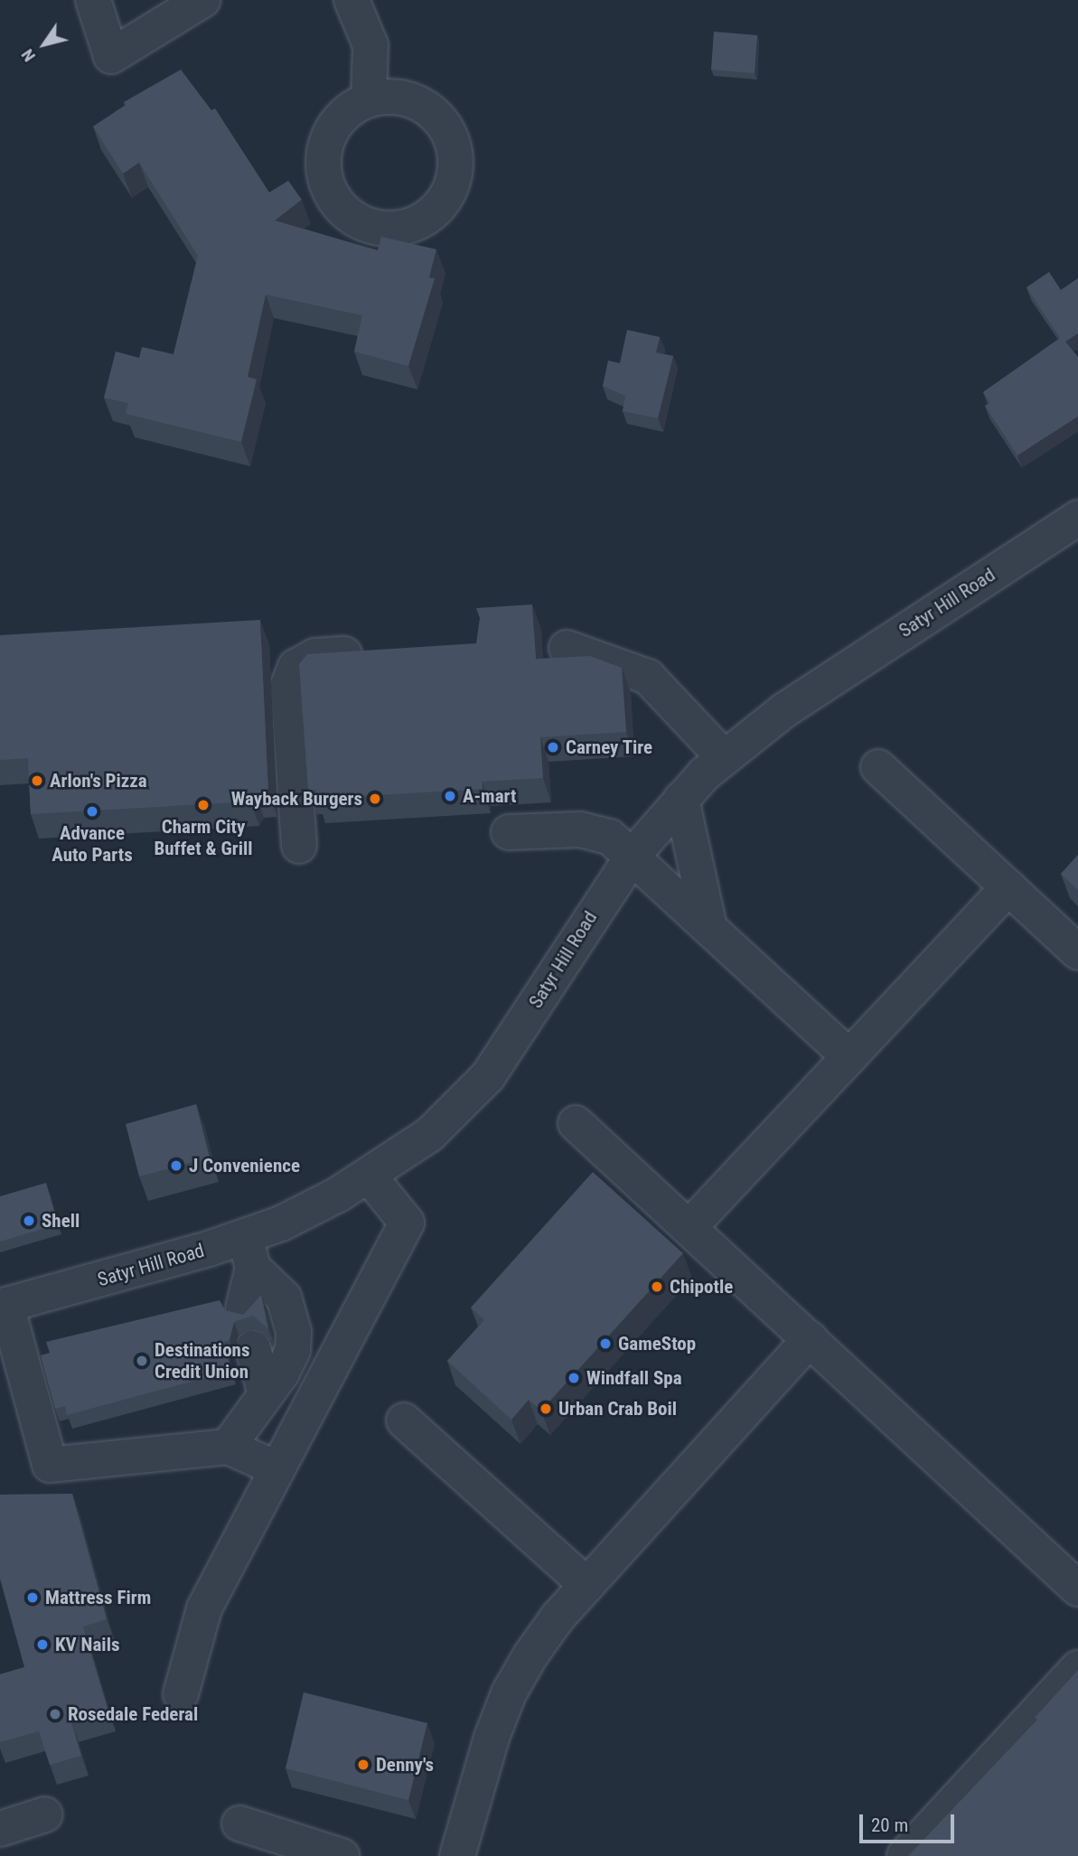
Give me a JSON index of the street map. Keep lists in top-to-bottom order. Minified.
{"streets":{"street":["Satyr Hill Road"]},"places":["Carney Tire","Arlon's Pizza","A-mart","Wayback Burgers","Charm City Buffet & Grill","Advance Auto Parts","J Convenience","Shell","Chipotle","GameStop","Destinations Credit Union","Windfall Spa","Urban Crab Boil","Mattress Firm","KV Nails","Rosedale Federal","Denny's"],"scale_bar":"20 m","north":"bottom left"}
